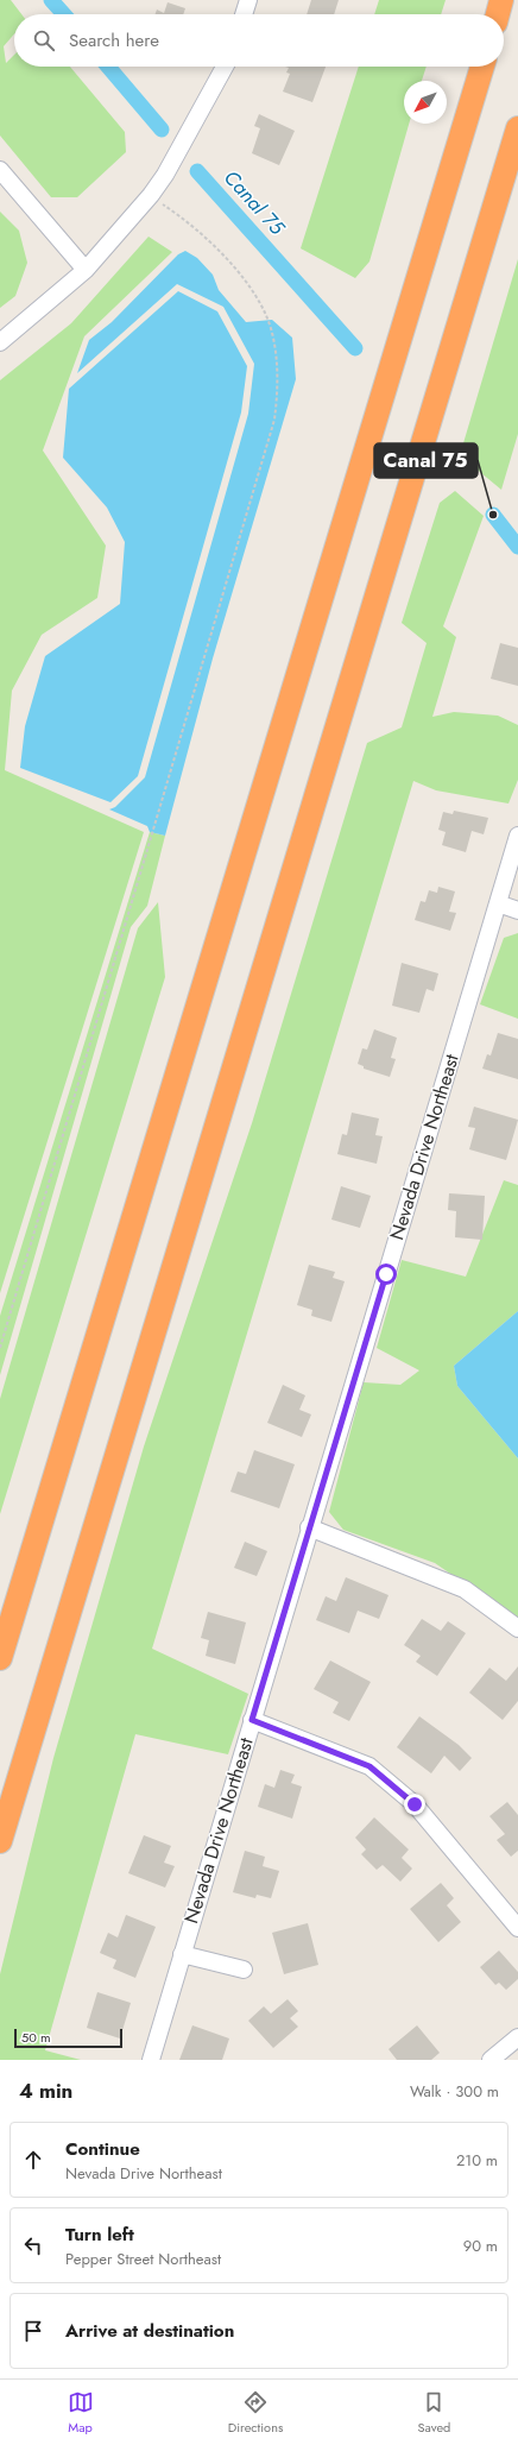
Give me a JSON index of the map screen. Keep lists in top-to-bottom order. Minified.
{"streets":{"street":["Nevada Drive Northeast"]},"water":["Canal 75"],"places":["Canal 75"],"scale_bar":"50 m","north":"bottom left","page":{"search":"Search here","scale":"50 m","heading":["4 min","Walk · 300 m"],"list":[["Continue","Nevada Drive Northeast","210 m"],["Turn left","Pepper Street Northeast","90 m"],"Arrive at destination"],"nav":["Map","Directions","Saved"]}}
